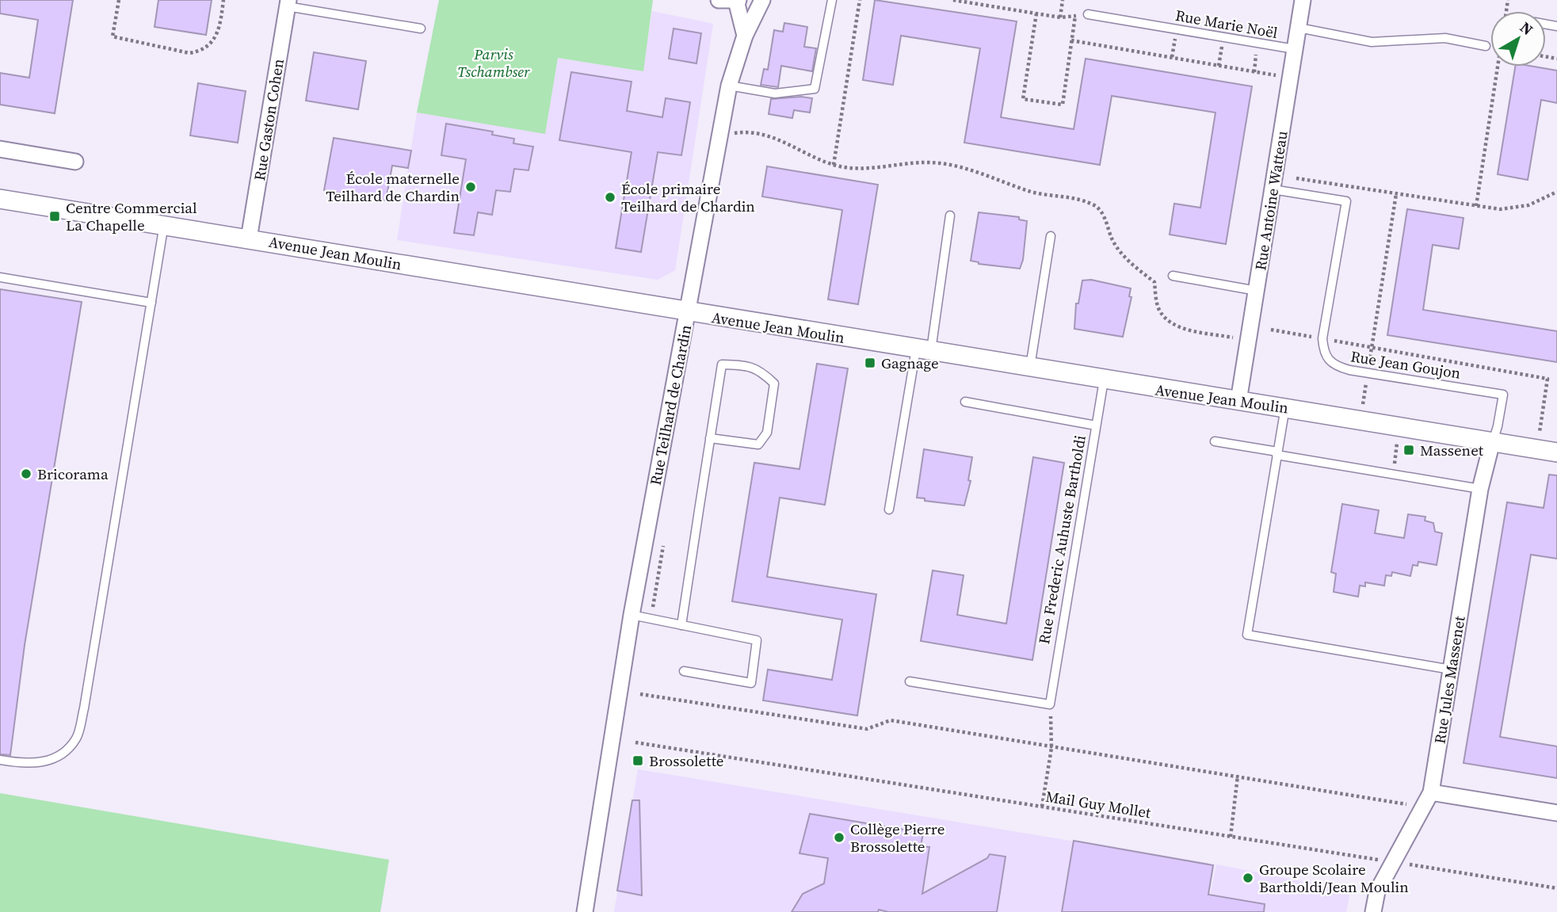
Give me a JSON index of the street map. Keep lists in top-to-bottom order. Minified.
{"streets":{"street":["Rue Gaston Cohen","Rue Antoine Watteau","Avenue Jean Moulin","Rue Teilhard de Chardin","Rue Jules Massenet"],"lane":["Rue Marie Noël","Rue Jean Goujon","Rue Frederic Auhuste Bartholdi"],"path":["Mail Guy Mollet"]},"crossings":[["Rue Marie Noël","Rue Antoine Watteau"],["Rue Gaston Cohen","Avenue Jean Moulin"],["Rue Antoine Watteau","Avenue Jean Moulin"],["Rue Antoine Watteau","Rue Jean Goujon"],["Avenue Jean Moulin","Rue Jean Goujon"],["Avenue Jean Moulin","Rue Teilhard de Chardin"],["Avenue Jean Moulin","Rue Frederic Auhuste Bartholdi"],["Avenue Jean Moulin","Rue Jules Massenet"],["Rue Jean Goujon","Rue Jules Massenet"],["Rue Jules Massenet","Mail Guy Mollet"]],"parks":["Parvis Tschambser"],"places":{"other":["École maternelle Teilhard de Chardin","École primaire Teilhard de Chardin","Bricorama","Collège Pierre Brossolette","Groupe Scolaire Bartholdi/Jean Moulin"],"transit":["Centre Commercial La Chapelle","Gagnage","Massenet","Brossolette"]},"north":"top right"}
